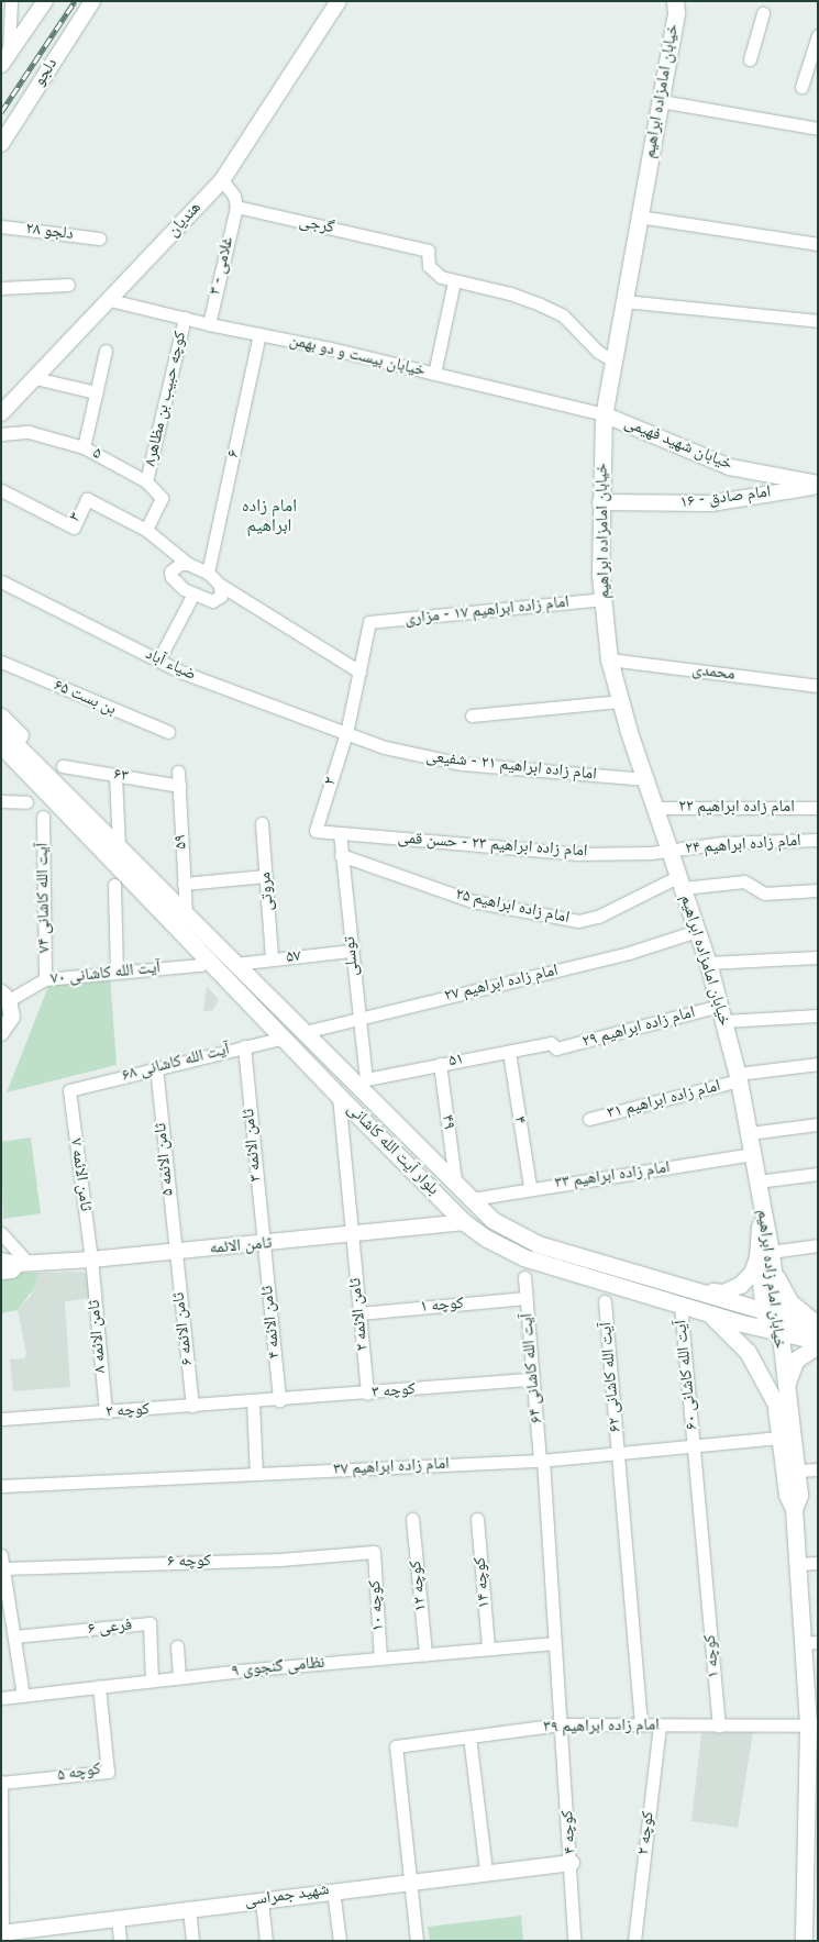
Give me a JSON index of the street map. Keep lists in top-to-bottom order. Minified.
{"streets":{"main road":["خیابان امامزاده ابراهیم","بلوار آیت الله کاشانی","خیابان امام زاده ابراهیم"],"street":["دلجو","هندیان","گرجی","دلجو ۲۸","۳ - غلامی","خیابان بیست و دو بهمن","کوچه حبیب بن مظاهر۸","خیابان شهید فهیمی","۵","۶","۱۶ - امام صادق","۳","امام زاده ابراهیم ۱۷ - مزاری","ضیاء آباد","محمدی","بن بست ۶۵","امام زاده ابراهیم ۲۱ - شفیعی","۶۳","۲","امام زاده ابراهیم ۲۲","۵۹","امام زاده ابراهیم ۲۳ - حسن قمی","امام زاده ابراهیم ۲۴","مروتی","آیت الله کاشانی ۷۴","امام زاده ابراهیم ۲۵","توسلی","۵۷","آیت الله کاشانی ۷۰","امام زاده ابراهیم ۲۷","امام زاده ابراهیم ۲۹","۵۱","آیت الله کاشانی ۶۸","امام زاده ابراهیم ۳۱","۴","۴۹","ثامن الائمه ۳","ثامن الائمه ۵","ثامن الائمه ۷","امام زاده ابراهیم ۳۳","ثامن الائمه","کوچه ۱","ثامن الائمه ۲","ثامن الائمه ۴","ثامن الائمه ۶","ثامن الائمه ۸","آیت الله کاشانی ۶۴","آیت الله کاشانی ۶۰","آیت الله کاشانی ۶۲","کوچه ۳","کوچه ۲","امام زاده ابراهیم ۳۷","کوچه ۶","کوچه ۱۴","کوچه ۱۲","کوچه ۱۰","فرعی ۶","نظامی گنجوی ۹","امام زاده ابراهیم ۳۹","کوچه ۵","کوچه ۴","شهید جمراسی"]},"crossings":[["خیابان امامزاده ابراهیم","خیابان بیست و دو بهمن"],["خیابان امامزاده ابراهیم","خیابان شهید فهیمی"],["خیابان امامزاده ابراهیم","۱۶ - امام صادق"],["خیابان امامزاده ابراهیم","امام زاده ابراهیم ۱۷ - مزاری"],["خیابان امامزاده ابراهیم","محمدی"],["خیابان امامزاده ابراهیم","امام زاده ابراهیم ۲۱ - شفیعی"],["خیابان امامزاده ابراهیم","امام زاده ابراهیم ۲۲"],["خیابان امامزاده ابراهیم","امام زاده ابراهیم ۲۳ - حسن قمی"],["خیابان امامزاده ابراهیم","امام زاده ابراهیم ۲۴"],["خیابان امامزاده ابراهیم","امام زاده ابراهیم ۲۵"],["خیابان امامزاده ابراهیم","امام زاده ابراهیم ۲۷"],["خیابان امامزاده ابراهیم","امام زاده ابراهیم ۲۹"],["خیابان امامزاده ابراهیم","امام زاده ابراهیم ۳۱"],["خیابان امامزاده ابراهیم","امام زاده ابراهیم ۳۳"],["خیابان امامزاده ابراهیم","خیابان امام زاده ابراهیم"],["هندیان","خیابان بیست و دو بهمن"],["گرجی","۳ - غلامی"],["۳ - غلامی","خیابان بیست و دو بهمن"],["خیابان بیست و دو بهمن","کوچه حبیب بن مظاهر۸"],["خیابان بیست و دو بهمن","خیابان شهید فهیمی"],["خیابان بیست و دو بهمن","۶"],["کوچه حبیب بن مظاهر۸","۵"],["خیابان شهید فهیمی","۱۶ - امام صادق"],["ضیاء آباد","امام زاده ابراهیم ۲۱ - شفیعی"],["ضیاء آباد","۲"],["امام زاده ابراهیم ۲۱ - شفیعی","۲"],["۶۳","۵۹"],["۲","امام زاده ابراهیم ۲۳ - حسن قمی"],["۵۹","بلوار آیت الله کاشانی"],["امام زاده ابراهیم ۲۳ - حسن قمی","امام زاده ابراهیم ۲۴"],["امام زاده ابراهیم ۲۳ - حسن قمی","توسلی"],["مروتی","۵۷"],["آیت الله کاشانی ۷۴","آیت الله کاشانی ۷۰"],["امام زاده ابراهیم ۲۵","توسلی"],["توسلی","۵۷"],["توسلی","امام زاده ابراهیم ۲۷"],["توسلی","۵۱"],["توسلی","بلوار آیت الله کاشانی"],["۵۷","بلوار آیت الله کاشانی"],["آیت الله کاشانی ۷۰","بلوار آیت الله کاشانی"],["امام زاده ابراهیم ۲۷","بلوار آیت الله کاشانی"],["امام زاده ابراهیم ۲۹","۵۱"],["۵۱","۴"],["۵۱","۴۹"],["۵۱","بلوار آیت الله کاشانی"],["آیت الله کاشانی ۶۸","ثامن الائمه ۳"],["آیت الله کاشانی ۶۸","بلوار آیت الله کاشانی"],["آیت الله کاشانی ۶۸","ثامن الائمه ۵"],["آیت الله کاشانی ۶۸","ثامن الائمه ۷"],["۴","امام زاده ابراهیم ۳۳"],["۴۹","بلوار آیت الله کاشانی"],["ثامن الائمه ۳","ثامن الائمه"],["ثامن الائمه ۳","ثامن الائمه ۴"],["بلوار آیت الله کاشانی","امام زاده ابراهیم ۳۳"],["بلوار آیت الله کاشانی","ثامن الائمه"],["بلوار آیت الله کاشانی","خیابان امام زاده ابراهیم"],["بلوار آیت الله کاشانی","ثامن الائمه ۲"],["بلوار آیت الله کاشانی","آیت الله کاشانی ۶۰"],["ثامن الائمه ۵","ثامن الائمه"],["ثامن الائمه ۵","ثامن الائمه ۶"],["ثامن الائمه ۷","ثامن الائمه"],["ثامن الائمه ۷","ثامن الائمه ۸"],["ثامن الائمه","ثامن الائمه ۲"],["ثامن الائمه","ثامن الائمه ۴"],["ثامن الائمه","ثامن الائمه ۶"],["ثامن الائمه","ثامن الائمه ۸"],["خیابان امام زاده ابراهیم","امام زاده ابراهیم ۳۷"],["خیابان امام زاده ابراهیم","امام زاده ابراهیم ۳۹"],["کوچه ۱","ثامن الائمه ۲"],["کوچه ۱","آیت الله کاشانی ۶۴"],["کوچه ۱","آیت الله کاشانی ۶۰"],["کوچه ۱","امام زاده ابراهیم ۳۷"],["کوچه ۱","امام زاده ابراهیم ۳۹"],["ثامن الائمه ۲","کوچه ۳"],["ثامن الائمه ۴","کوچه ۳"],["ثامن الائمه ۶","کوچه ۲"],["ثامن الائمه ۸","کوچه ۲"],["آیت الله کاشانی ۶۴","کوچه ۳"],["آیت الله کاشانی ۶۴","امام زاده ابراهیم ۳۷"],["آیت الله کاشانی ۶۰","امام زاده ابراهیم ۳۷"],["آیت الله کاشانی ۶۲","امام زاده ابراهیم ۳۷"],["کوچه ۳","کوچه ۲"],["کوچه ۲","امام زاده ابراهیم ۳۹"],["کوچه ۶","کوچه ۱۰"],["کوچه ۱۴","نظامی گنجوی ۹"],["کوچه ۱۲","نظامی گنجوی ۹"],["کوچه ۱۰","نظامی گنجوی ۹"],["فرعی ۶","نظامی گنجوی ۹"],["نظامی گنجوی ۹","کوچه ۵"],["امام زاده ابراهیم ۳۹","کوچه ۴"],["امام زاده ابراهیم ۳۹","شهید جمراسی"],["کوچه ۴","شهید جمراسی"]],"districts":["امام زاده ابراهیم"]}
